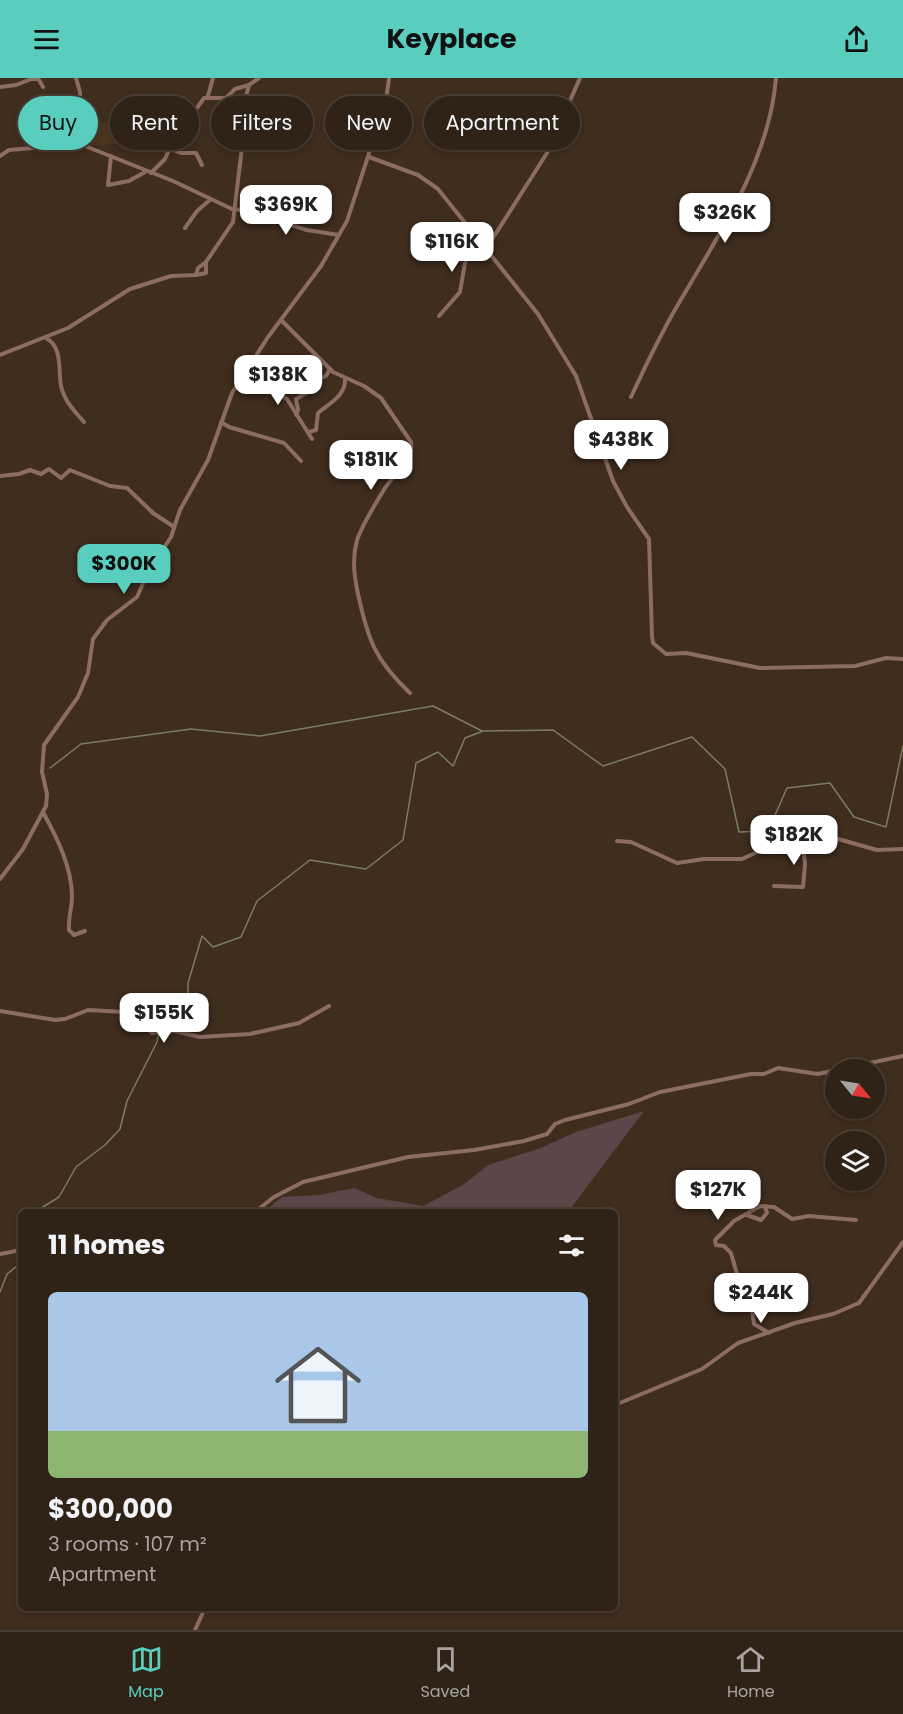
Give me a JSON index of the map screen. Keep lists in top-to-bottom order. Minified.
{"north":"bottom right","page":{"header":"Keyplace","chip":["Buy","Rent","Filters","New","Apartment"],"price":["$369K","$326K","$116K","$138K","$438K","$181K","$300K","$182K","$155K","$127K","$244K"],"heading":"11 homes","list":[{"name":"$300,000","note":"3 rooms · 107 m² · Apartment"}],"tabs":["Map","Saved","Home"]}}
